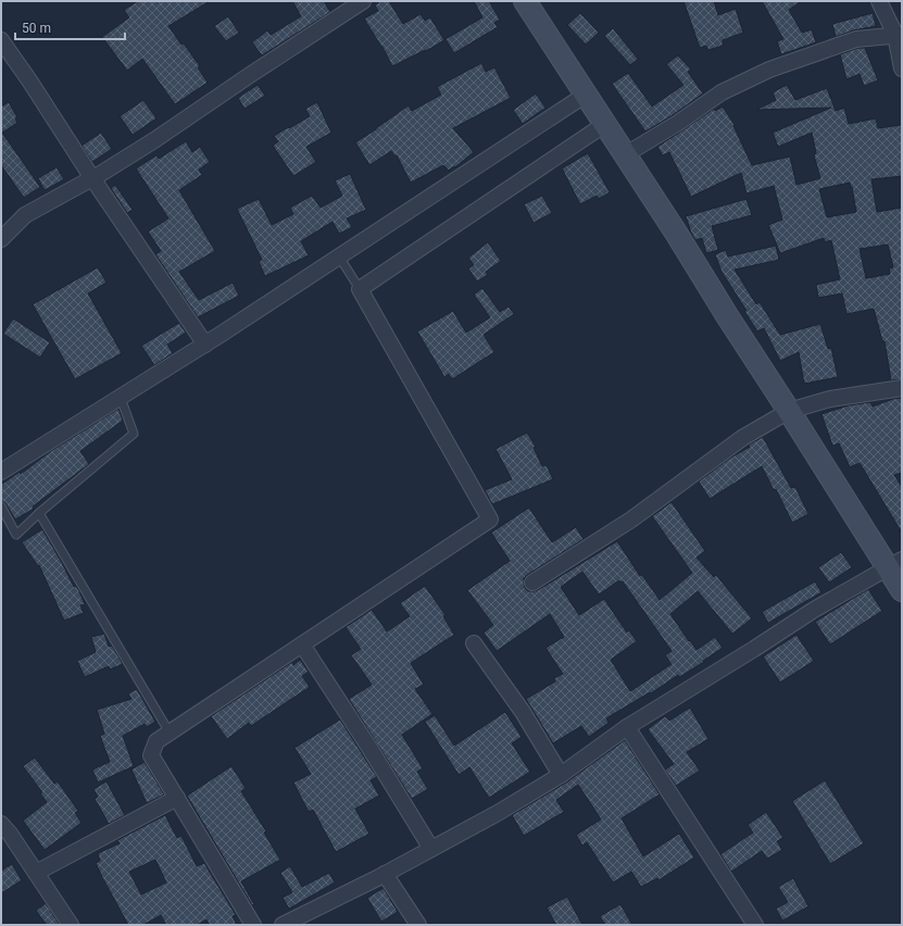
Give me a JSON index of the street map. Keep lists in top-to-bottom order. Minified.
{"scale_bar":"50 m"}
